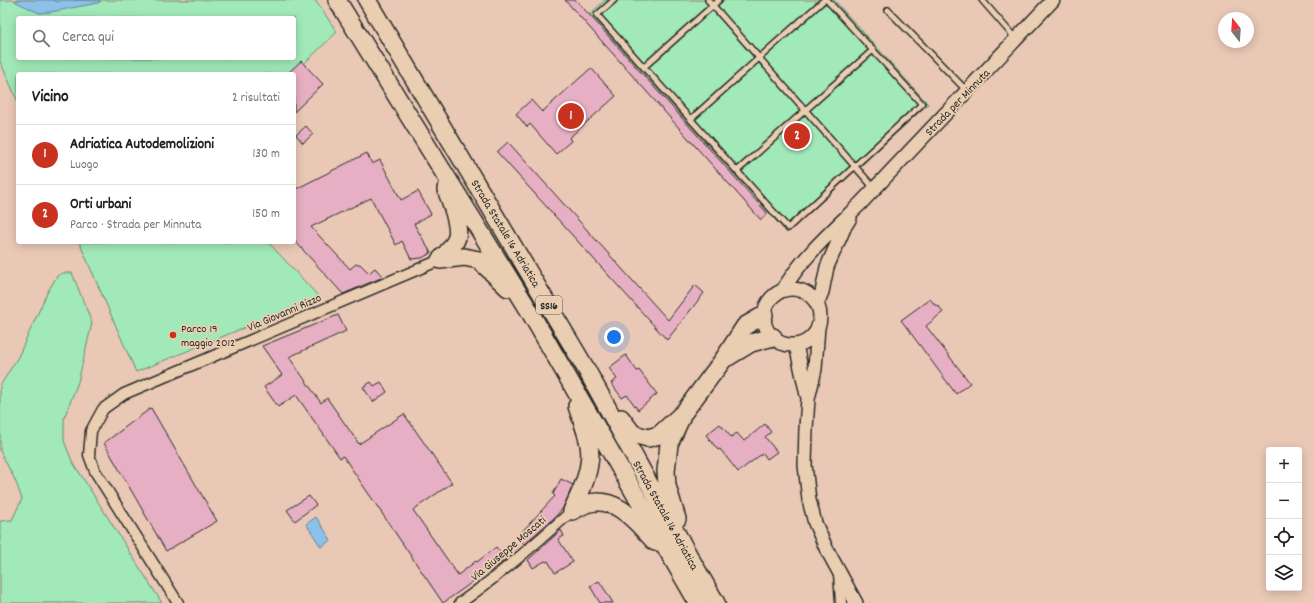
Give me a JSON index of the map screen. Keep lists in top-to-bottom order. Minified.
{"streets":{"highway":["Strada Statale 16 Adriatica","SS16"],"street":["Strada per Minnuta","Via Giovanni Rizzo","Via Giuseppe Moscati"]},"places":["Parco 19 maggio 2012"],"north":"top","page":{"search":"Cerca qui","heading":["Vicino","2 risultati"],"pins":["1","2"],"list":[{"mark":"1","name":"Adriatica Autodemolizioni","note":"Luogo","value":"130 m"},{"mark":"2","name":"Orti urbani","note":"Parco · Strada per Minnuta","value":"150 m"}],"map_buttons":["+","−"]}}
